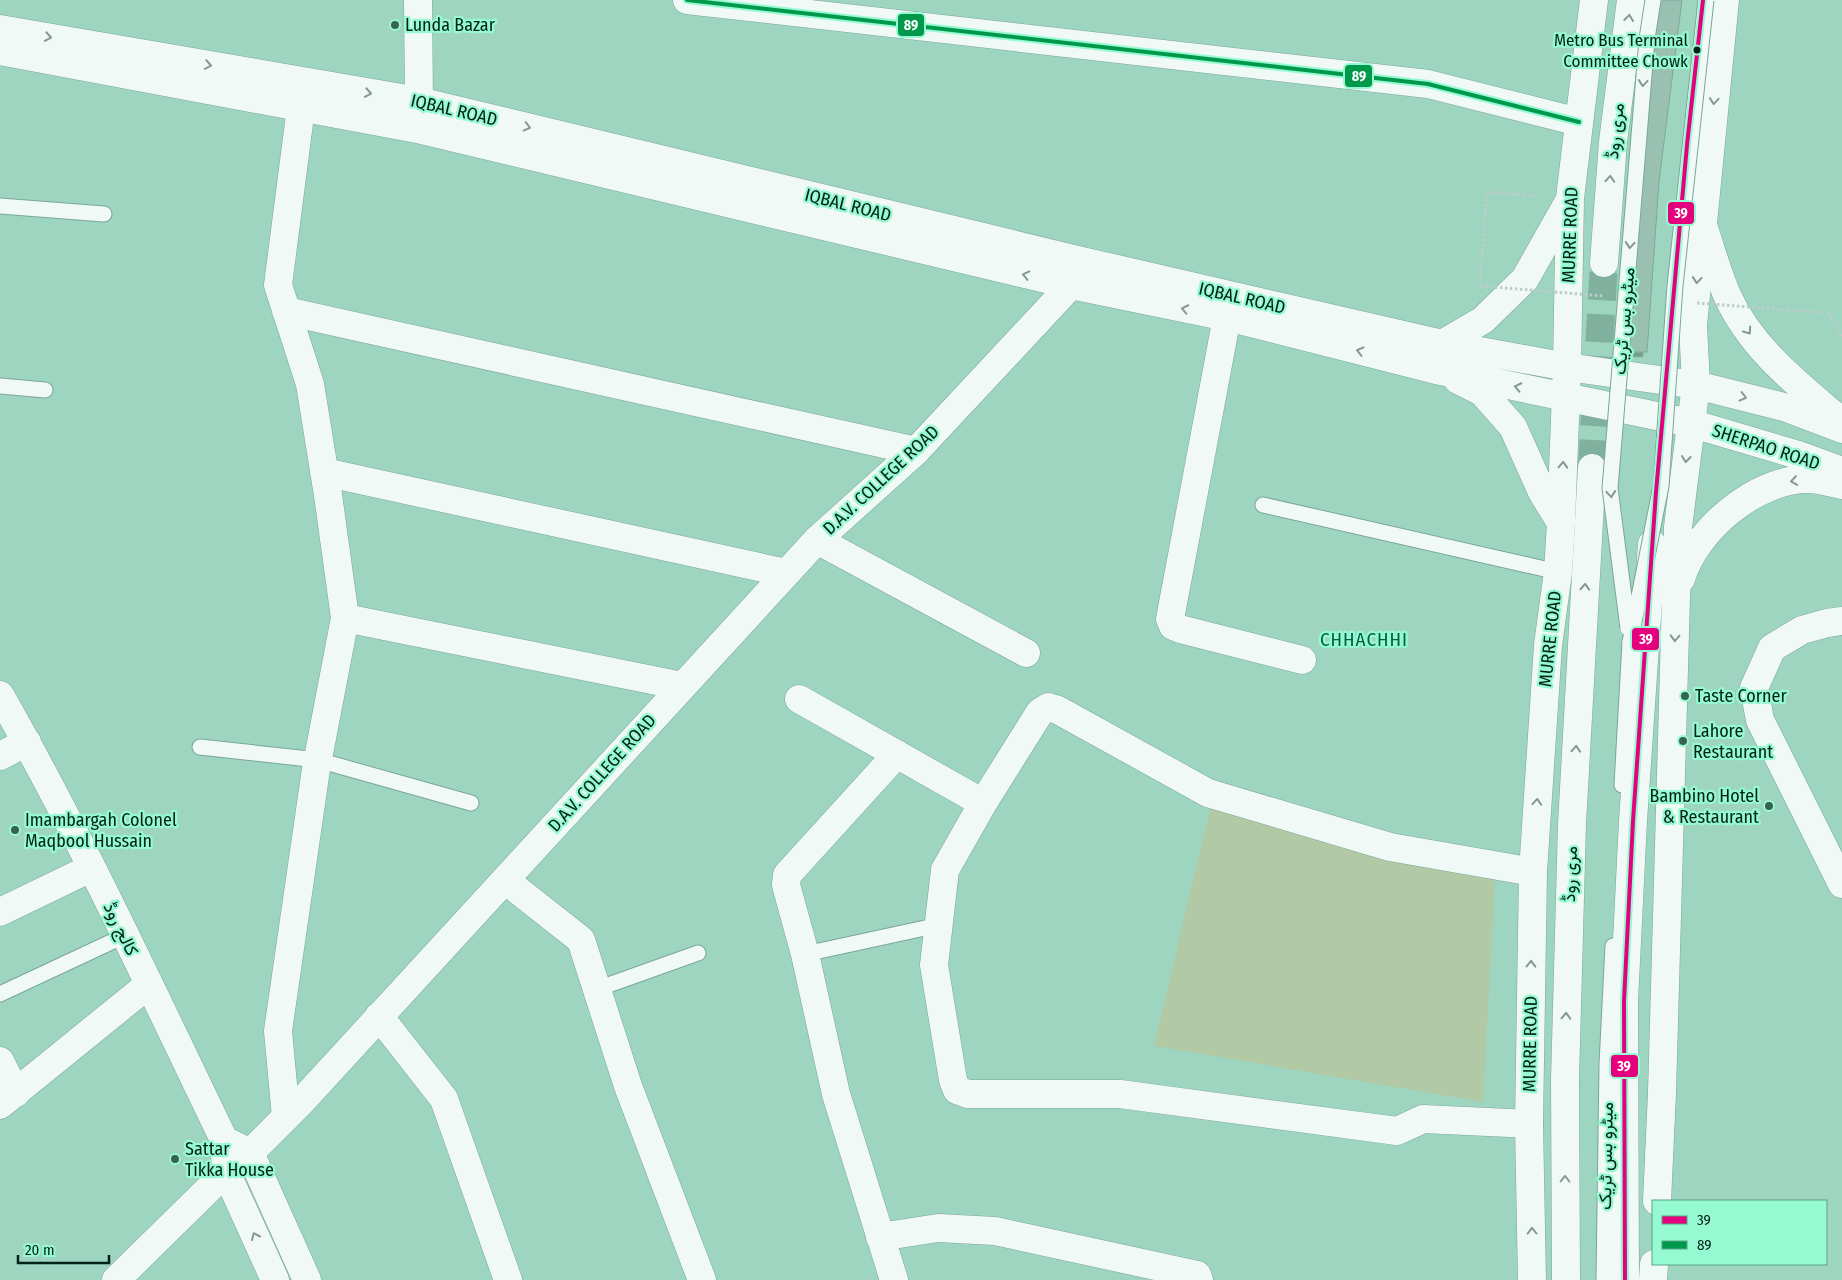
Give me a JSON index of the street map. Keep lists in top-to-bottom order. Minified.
{"streets":{"street":["IQBAL ROAD","مری روڈ","MURRE ROAD","SHERPAO ROAD","D.A.V. COLLEGE ROAD","کالج روڈ"],"lane":["میٹرو بس ٹریک"]},"crossings":[["IQBAL ROAD","MURRE ROAD"],["IQBAL ROAD","SHERPAO ROAD"],["IQBAL ROAD","D.A.V. COLLEGE ROAD"]],"districts":["CHHACHHI"],"places":["Lunda Bazar","Metro Bus Terminal Committee Chowk","Taste Corner","Lahore Restaurant","Bambino Hotel & Restaurant","Imambargah Colonel Maqbool Hussain","Sattar Tikka House"],"lines":["transit line 39","transit line 89"],"legend":["39","89"],"scale_bar":"20 m"}
